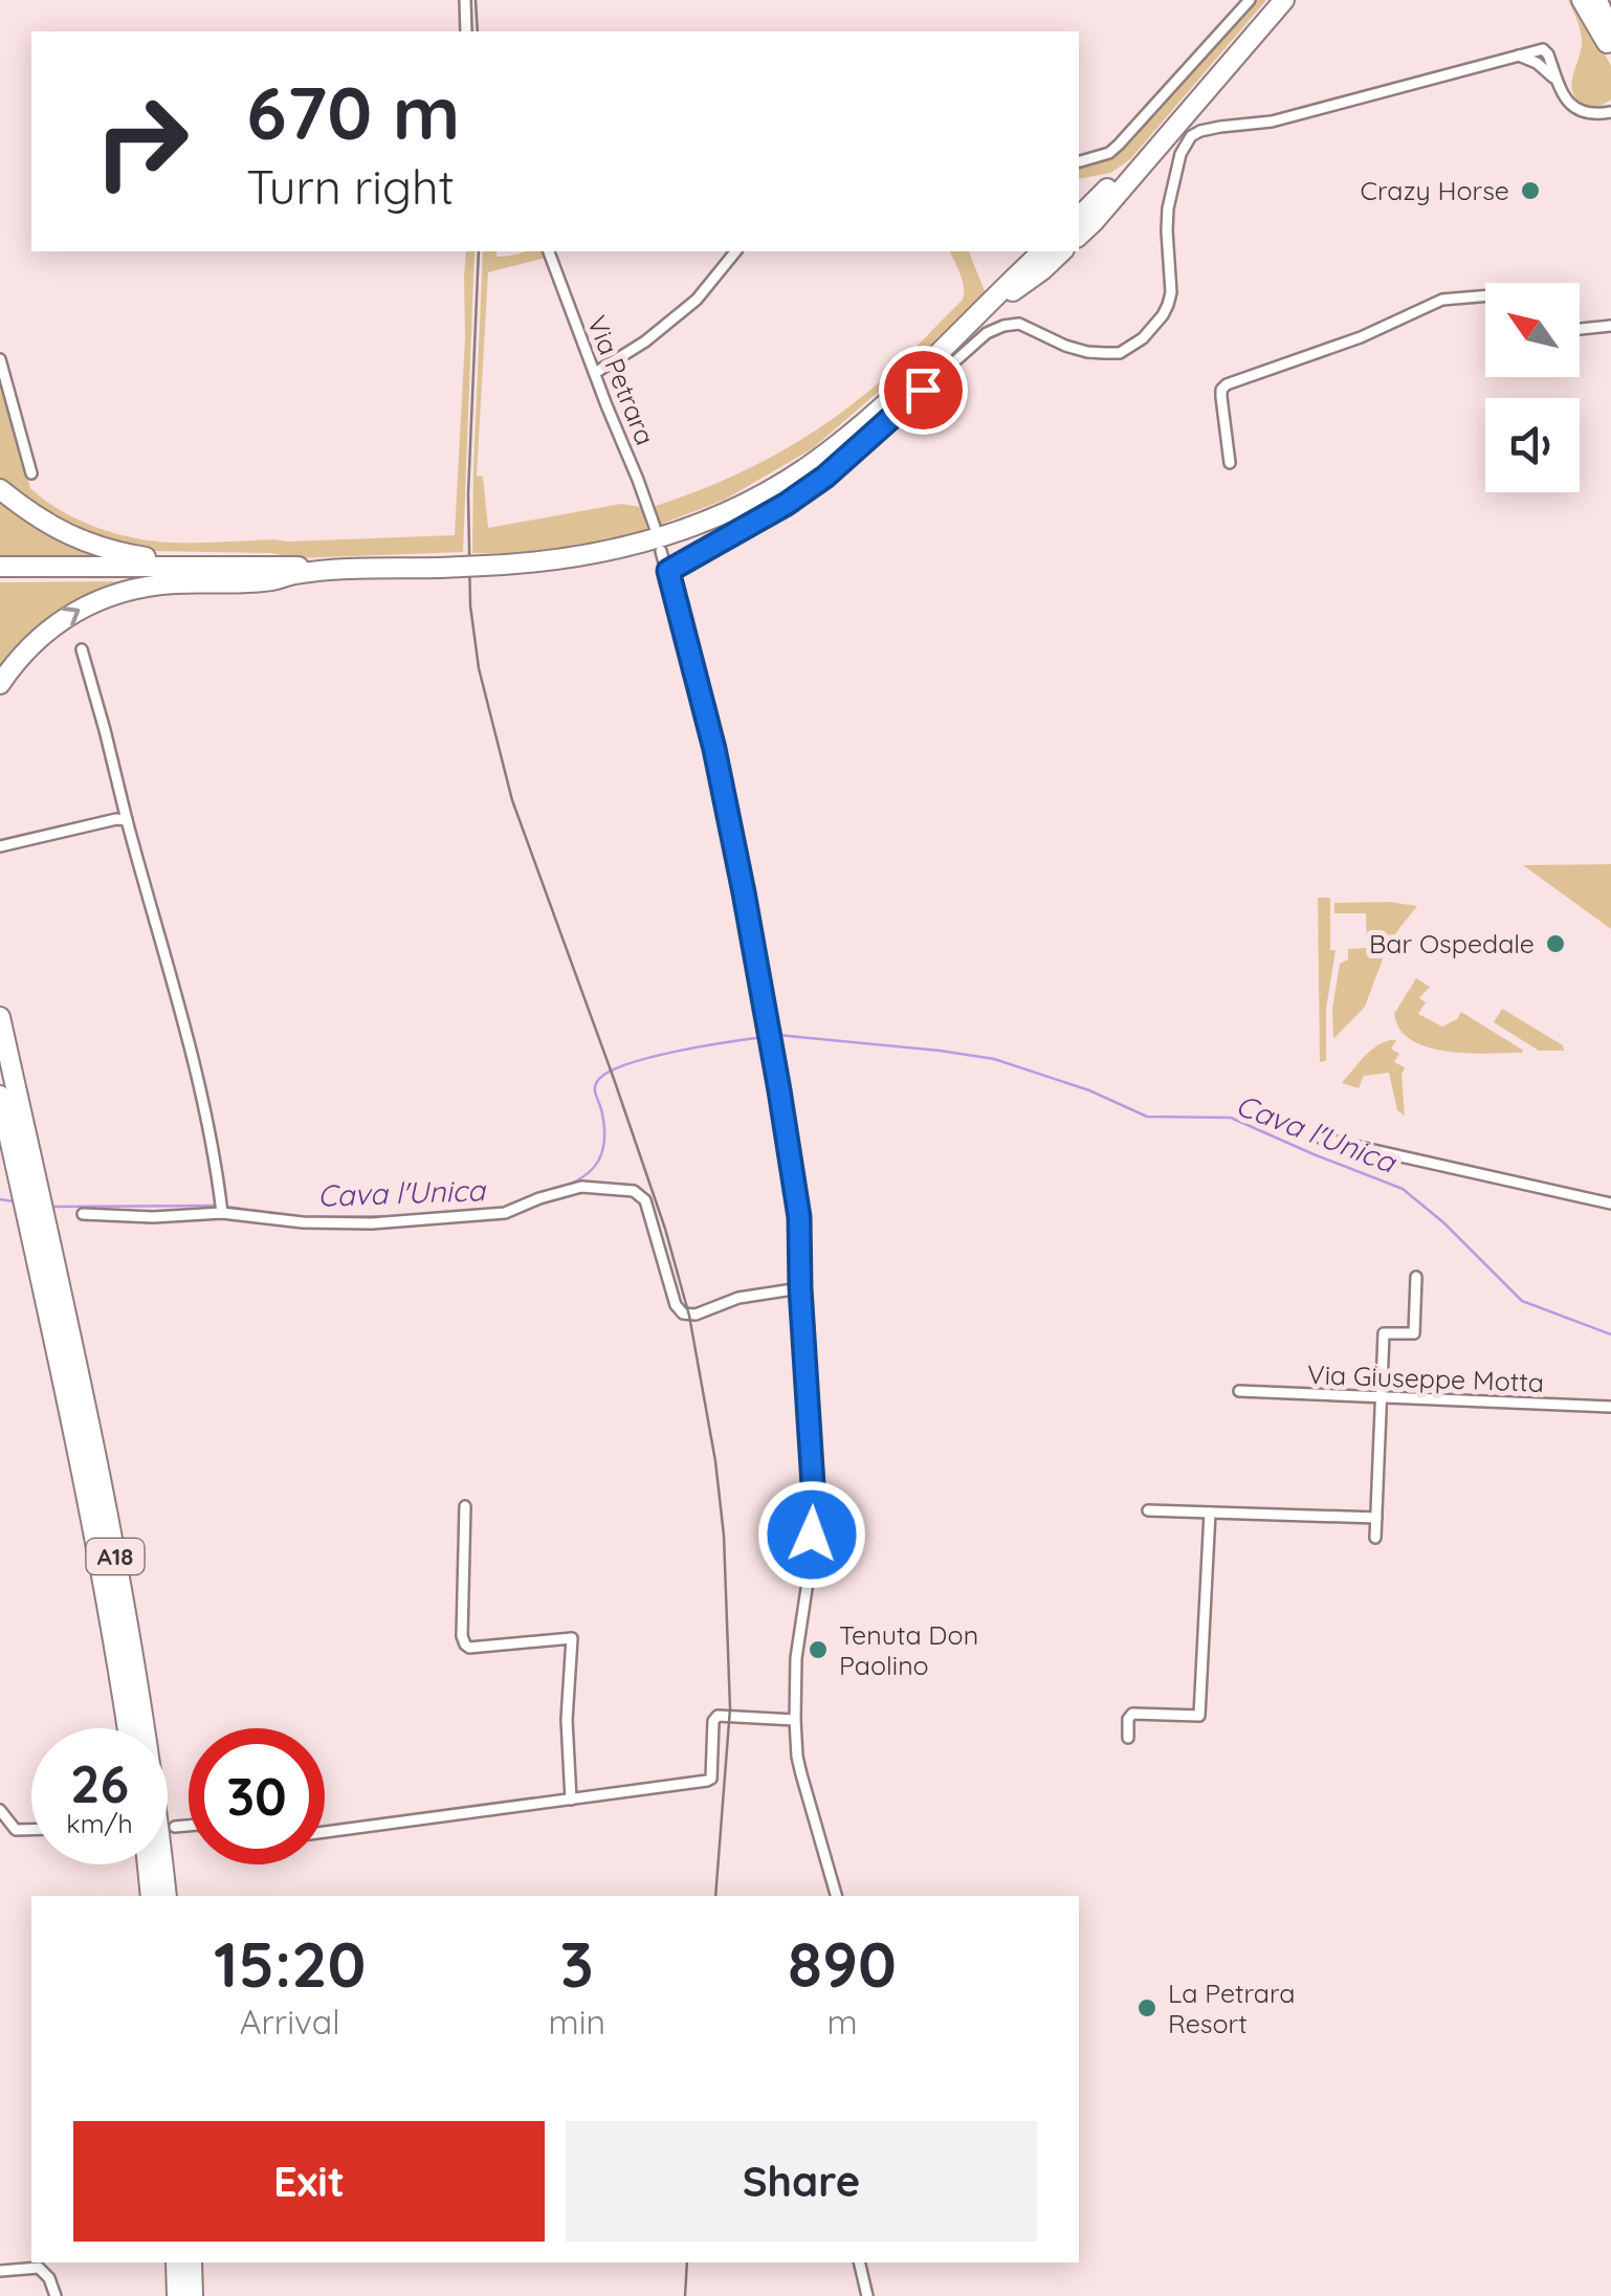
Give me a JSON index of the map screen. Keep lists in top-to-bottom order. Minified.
{"streets":{"highway":["A18"],"street":["Via Petrara","Via Giuseppe Motta"]},"water":["Cava l'Unica"],"places":["Crazy Horse","Bar Ospedale","Tenuta Don Paolino","La Petrara Resort"],"north":"top left","page":{"turn":["670 m","Turn right"],"speed":"26 km/h","limit":"30","eta":["15:20","Arrival","3","min","890","m"],"buttons":["Exit","Share"]}}
